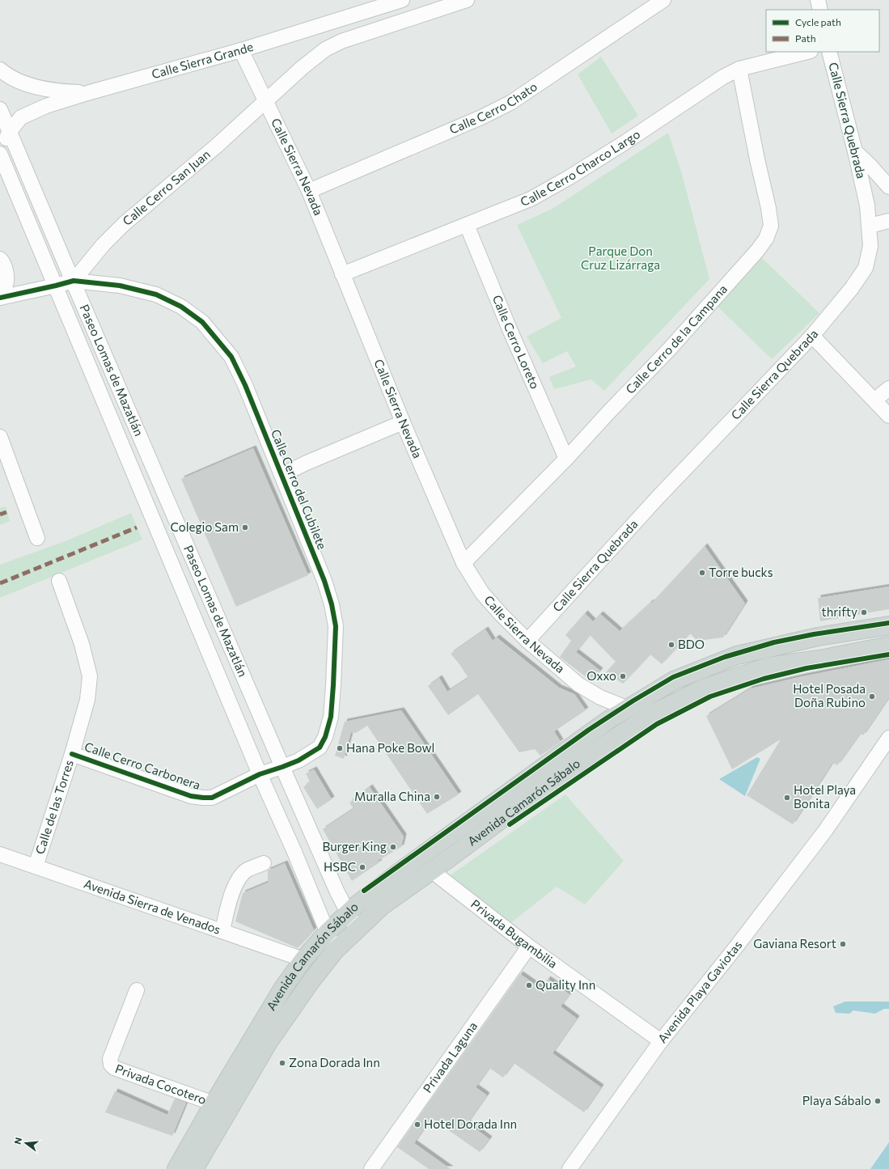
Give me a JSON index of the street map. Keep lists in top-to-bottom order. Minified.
{"streets":{"main road":["Avenida Camarón Sábalo"],"street":["Calle Sierra Grande","Calle Cerro Chato","Calle Sierra Quebrada","Calle Sierra Nevada","Calle Cerro Charco Largo","Calle Cerro San Juan","Calle Cerro de la Campana","Calle Cerro Loreto","Paseo Lomas de Mazatlán","Calle Cerro del Cubilete","Calle Cerro Carbonera","Calle de las Torres","Avenida Sierra de Venados","Privada Bugambilia","Avenida Playa Gaviotas","Privada Laguna","Privada Cocotero"]},"crossings":[["Calle Sierra Grande","Calle Sierra Nevada"],["Calle Sierra Grande","Paseo Lomas de Mazatlán"],["Calle Cerro Chato","Calle Sierra Nevada"],["Calle Sierra Quebrada","Calle Sierra Nevada"],["Calle Sierra Nevada","Calle Cerro Charco Largo"],["Calle Sierra Nevada","Calle Cerro San Juan"],["Calle Sierra Nevada","Calle Cerro de la Campana"],["Calle Sierra Nevada","Avenida Camarón Sábalo"],["Calle Cerro Charco Largo","Calle Cerro de la Campana"],["Calle Cerro Charco Largo","Calle Cerro Loreto"],["Calle Cerro San Juan","Paseo Lomas de Mazatlán"],["Calle Cerro San Juan","Calle Cerro del Cubilete"],["Calle Cerro de la Campana","Calle Cerro Loreto"],["Paseo Lomas de Mazatlán","Calle Cerro del Cubilete"],["Paseo Lomas de Mazatlán","Calle Cerro Carbonera"],["Paseo Lomas de Mazatlán","Avenida Camarón Sábalo"],["Calle Cerro del Cubilete","Calle Cerro Carbonera"],["Calle Cerro Carbonera","Calle de las Torres"],["Avenida Camarón Sábalo","Avenida Sierra de Venados"],["Avenida Camarón Sábalo","Privada Bugambilia"],["Avenida Camarón Sábalo","Privada Cocotero"],["Calle de las Torres","Avenida Sierra de Venados"],["Privada Bugambilia","Avenida Playa Gaviotas"],["Privada Bugambilia","Privada Laguna"]],"parks":["Parque Don Cruz Lizárraga"],"places":["Colegio Sam","Torre bucks","thrifty","BDO","Oxxo","Hotel Posada Doña Rubino","Hana Poke Bowl","Muralla China","Hotel Playa Bonita","Burger King","HSBC","Gaviana Resort","Quality Inn","Zona Dorada Inn","Playa Sábalo","Hotel Dorada Inn"],"legend":["Cycle path","Path"],"north":"left"}
